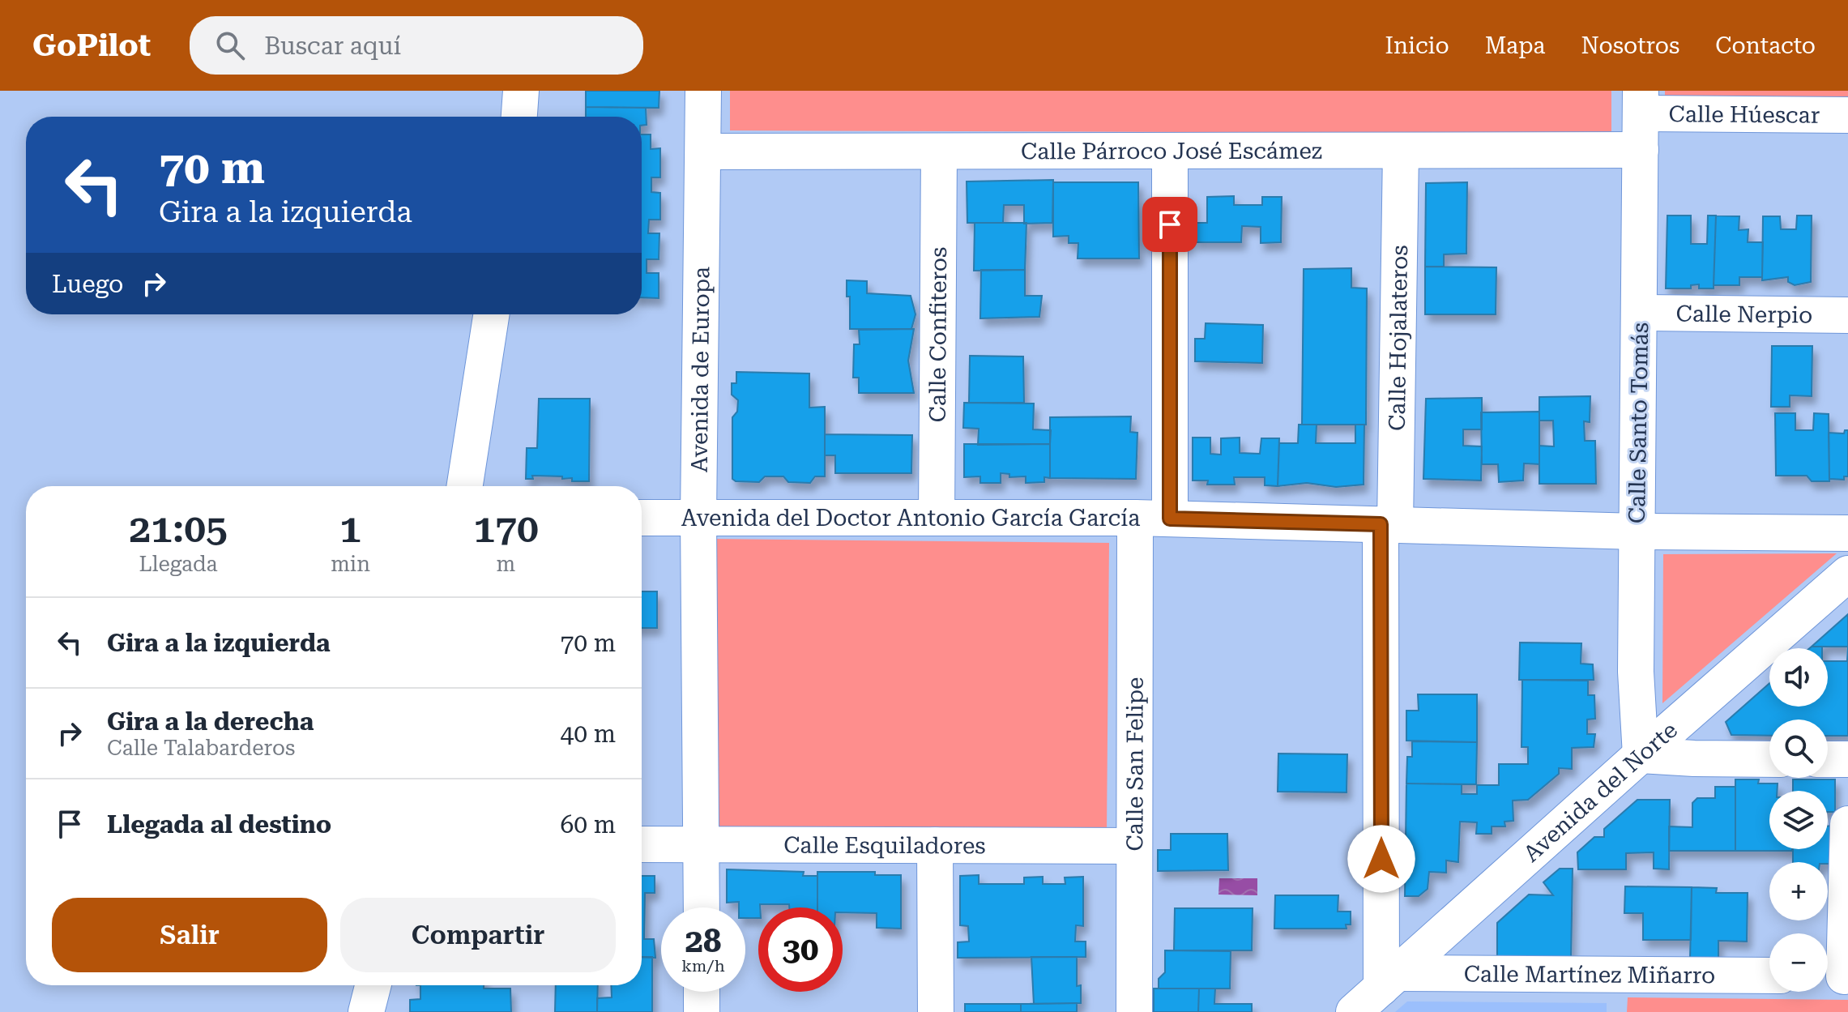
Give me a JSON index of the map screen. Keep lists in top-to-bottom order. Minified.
{"streets":{"street":["Calle Húescar","Calle Párroco José Escámez","Calle Nerpio","Calle Confiteros","Calle Hojalateros","Avenida de Europa","Calle Santo Tomás","Avenida del Doctor Antonio García García","Calle San Felipe","Avenida del Norte","Calle Esquiladores","Calle Martínez Miñarro"]},"crossings":[["Calle Húescar","Calle Santo Tomás"],["Calle Párroco José Escámez","Calle Confiteros"],["Calle Párroco José Escámez","Calle Hojalateros"],["Calle Párroco José Escámez","Avenida de Europa"],["Calle Párroco José Escámez","Calle Santo Tomás"],["Calle Nerpio","Calle Santo Tomás"],["Calle Confiteros","Avenida del Doctor Antonio García García"],["Calle Hojalateros","Avenida del Doctor Antonio García García"],["Calle Hojalateros","Avenida del Norte"],["Calle Hojalateros","Calle Martínez Miñarro"],["Avenida de Europa","Avenida del Doctor Antonio García García"],["Avenida de Europa","Calle Esquiladores"],["Calle Santo Tomás","Avenida del Doctor Antonio García García"],["Calle Santo Tomás","Avenida del Norte"],["Avenida del Doctor Antonio García García","Calle San Felipe"],["Calle San Felipe","Calle Esquiladores"],["Avenida del Norte","Calle Martínez Miñarro"]],"page":{"header":"GoPilot","search":"Buscar aquí","nav":["Inicio","Mapa","Nosotros","Contacto"],"turn":["70 m","Gira a la izquierda"],"then":"Luego","eta":["21:05","Llegada","1","min","170","m"],"list":[{"name":"Gira a la izquierda","value":"70 m"},{"name":"Gira a la derecha","note":"Calle Talabarderos","value":"40 m"},{"name":"Llegada al destino","value":"60 m"}],"map_buttons":["+","−"],"buttons":["Salir","Compartir"],"speed":"28 km/h","limit":"30"}}
